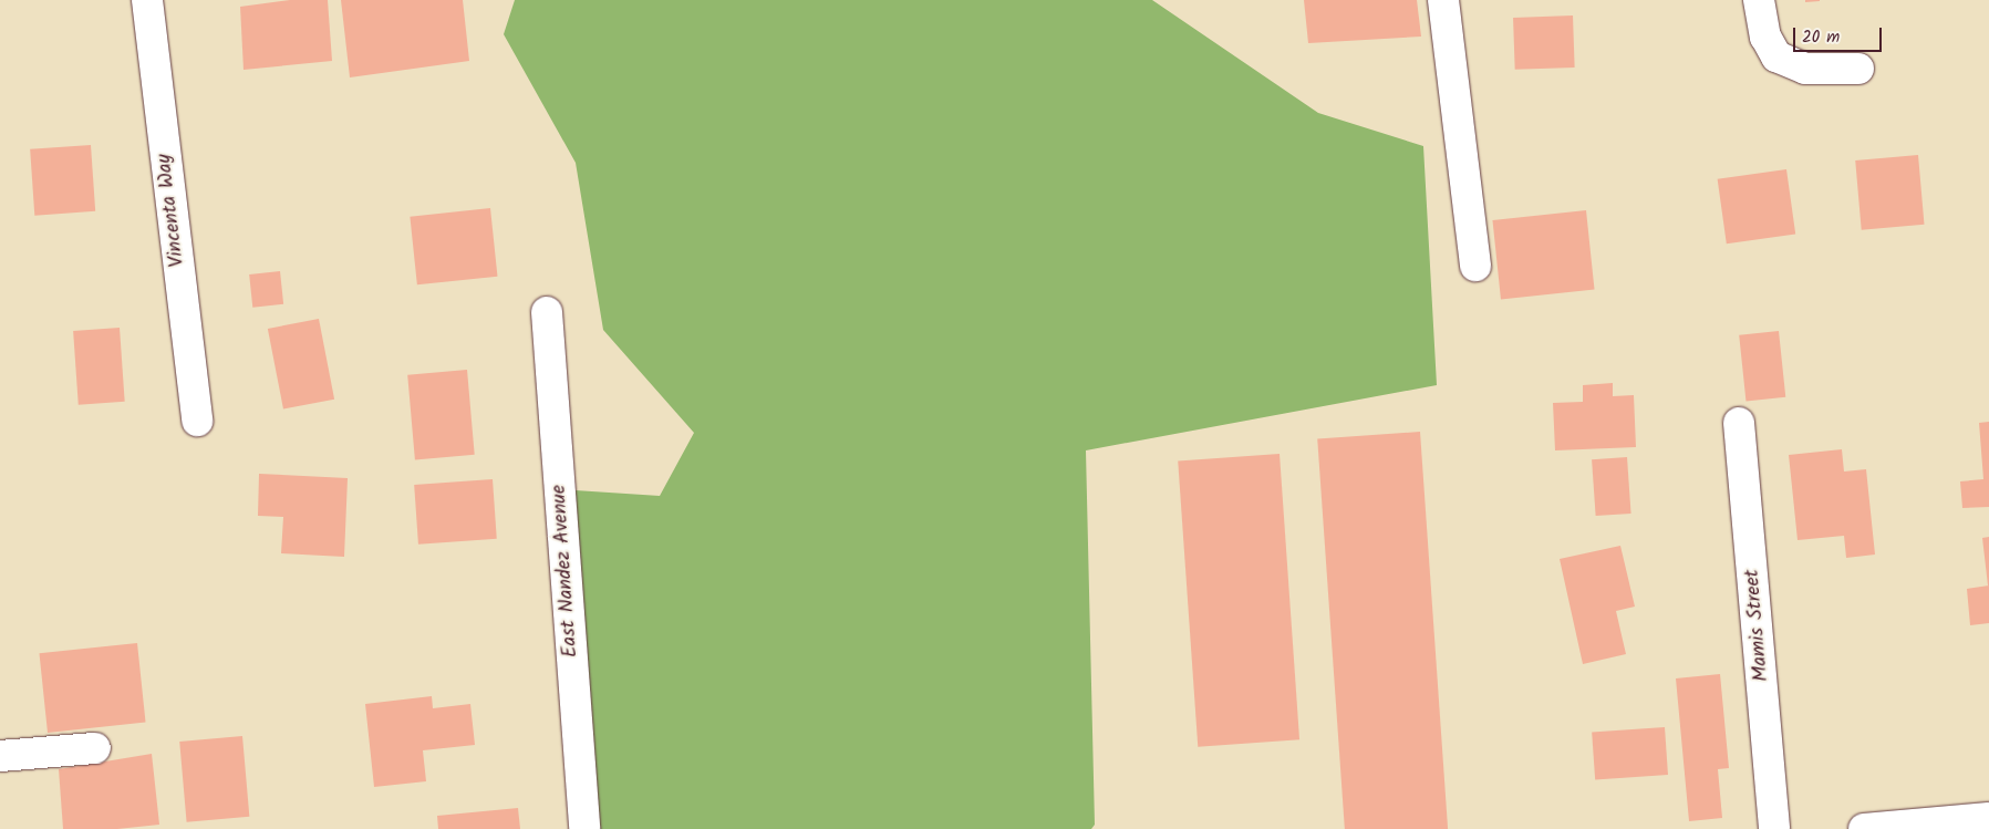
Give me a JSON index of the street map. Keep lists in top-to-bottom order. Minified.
{"streets":{"street":["Vincenta Way","East Nandez Avenue","Mamis Street"]},"scale_bar":"20 m"}
